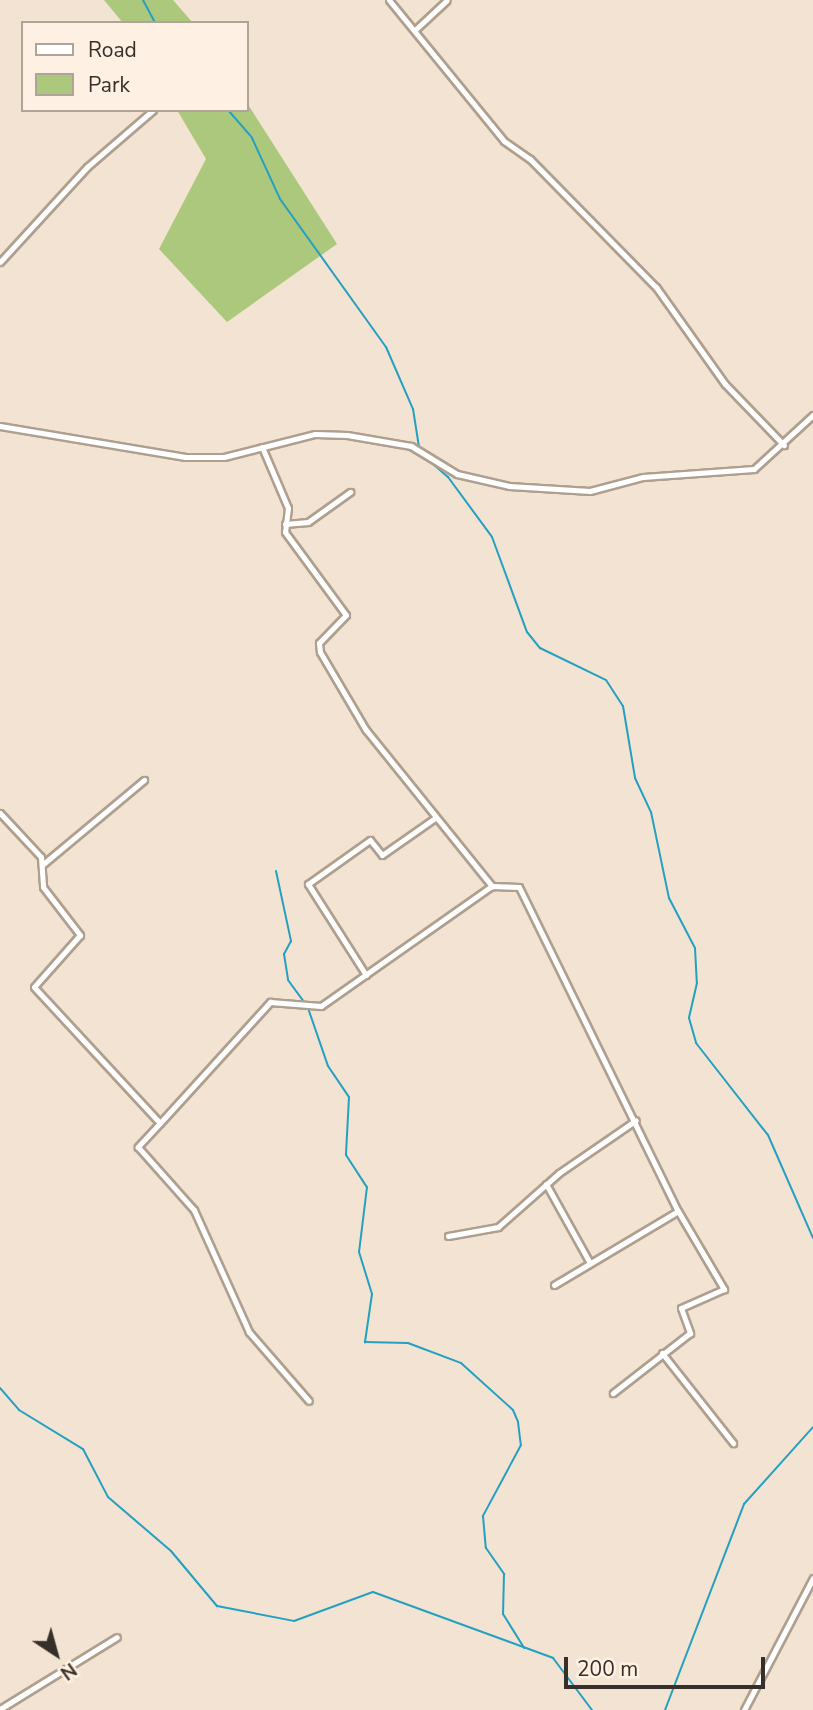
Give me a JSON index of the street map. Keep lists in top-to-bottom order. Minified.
{"legend":["Road","Park"],"scale_bar":"200 m","north":"bottom right"}
